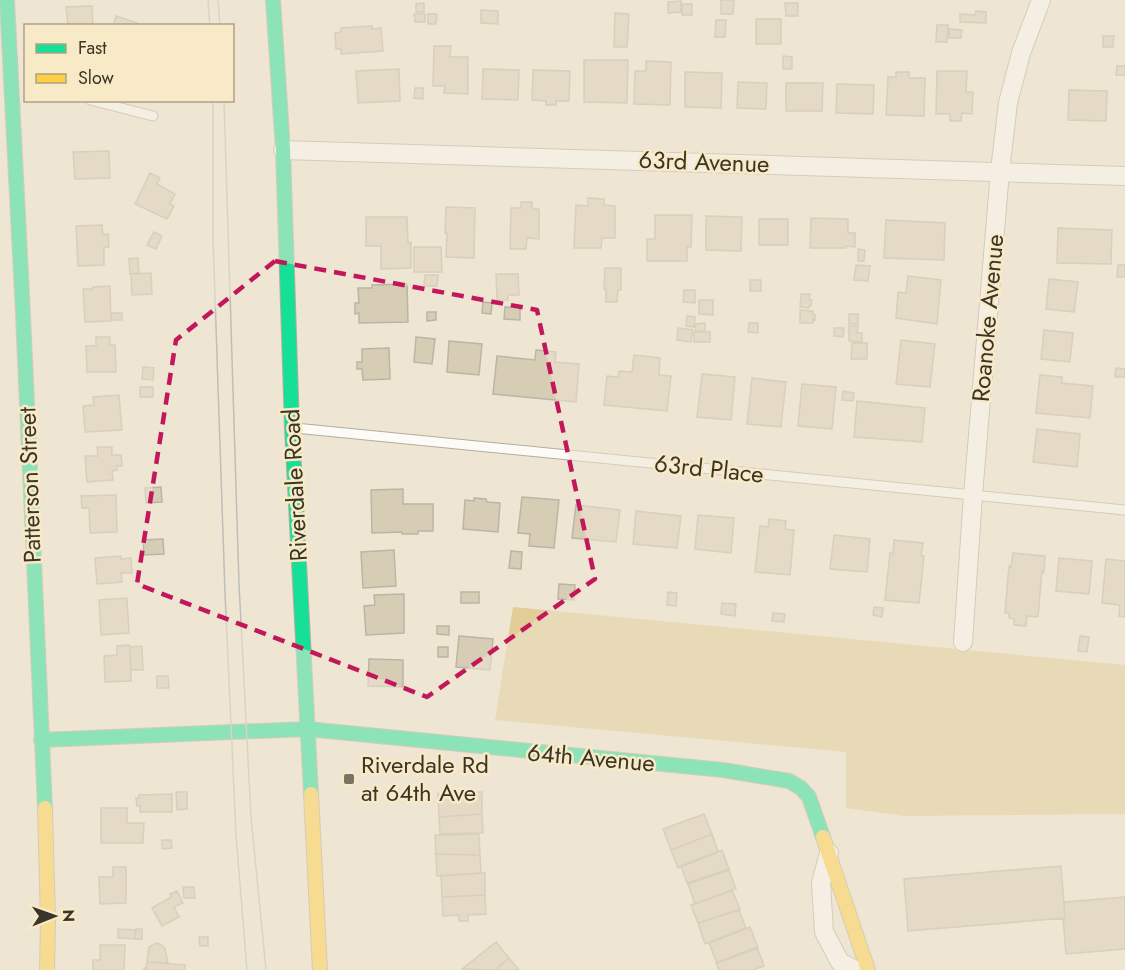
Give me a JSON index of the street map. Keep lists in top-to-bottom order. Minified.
{"streets":{"street":["63rd Avenue","Roanoke Avenue","Patterson Street","Riverdale Road","64th Avenue"],"lane":["63rd Place"]},"crossings":[["63rd Avenue","Roanoke Avenue"],["63rd Avenue","Riverdale Road"],["Roanoke Avenue","63rd Place"],["63rd Place","Riverdale Road"],["Patterson Street","64th Avenue"],["Riverdale Road","64th Avenue"]],"places":{"transit":["Riverdale Rd at 64th Ave"]},"legend":["Fast","Slow"],"north":"right"}
